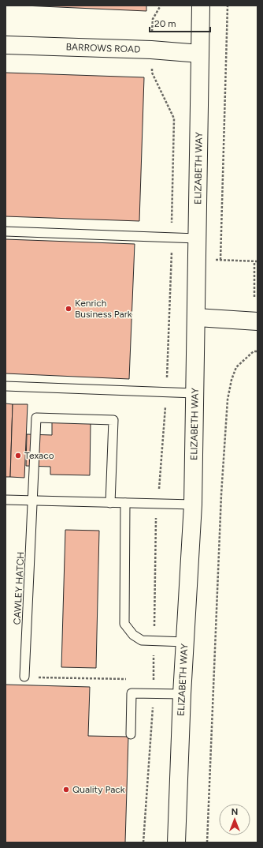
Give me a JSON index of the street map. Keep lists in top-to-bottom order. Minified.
{"streets":{"main road":["BARROWS ROAD","ELIZABETH WAY"],"lane":["CAWLEY HATCH"]},"crossings":[["BARROWS ROAD","ELIZABETH WAY"]],"places":["Kenrich Business Park","Texaco","Quality Pack"],"scale_bar":"20 m","north":"top"}
